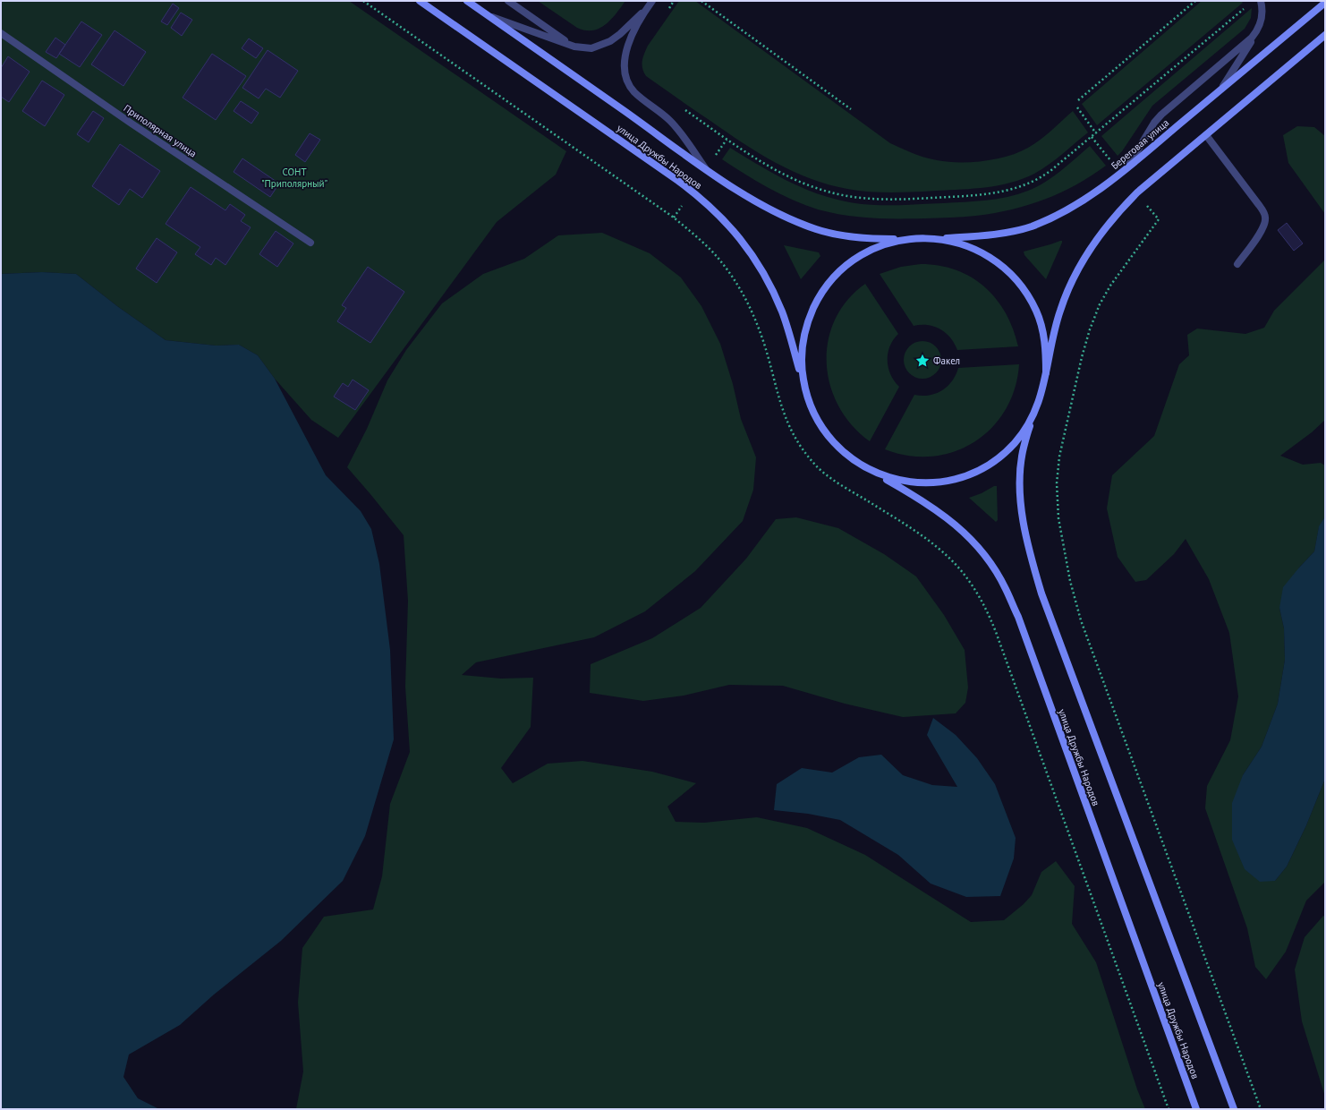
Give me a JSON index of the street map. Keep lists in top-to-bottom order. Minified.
{"streets":{"main road":["Береговая улица","улица Дружбы Народов"],"lane":["Приполярная улица"]},"parks":["СОНТ \"Приполярный\""],"places":{"place":["Факел"]}}
